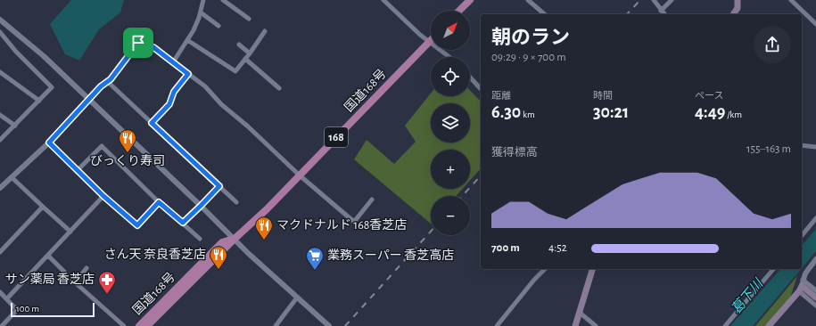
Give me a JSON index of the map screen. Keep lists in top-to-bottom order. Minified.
{"streets":{"highway":["国道168号","168"]},"water":["葛下川"],"places":{"restaurant":["びっくり寿司","マクドナルド 168香芝店","さん天 奈良香芝店"],"supermarket":["業務スーパー 香芝高店"],"pharmacy":["サン薬局 香芝店"]},"scale_bar":"100 m","north":"top right","page":{"map_buttons":["+","−"],"heading":["朝のラン","09:29 · 9 × 700 m"],"stats":[["距離","6.30 km"],["時間","30:21"],["ペース","4:49 /km"]],"chart":["獲得標高","155–163 m"],"list":[{"name":"700 m","note":"4:52"}],"scale":"100 m"}}
